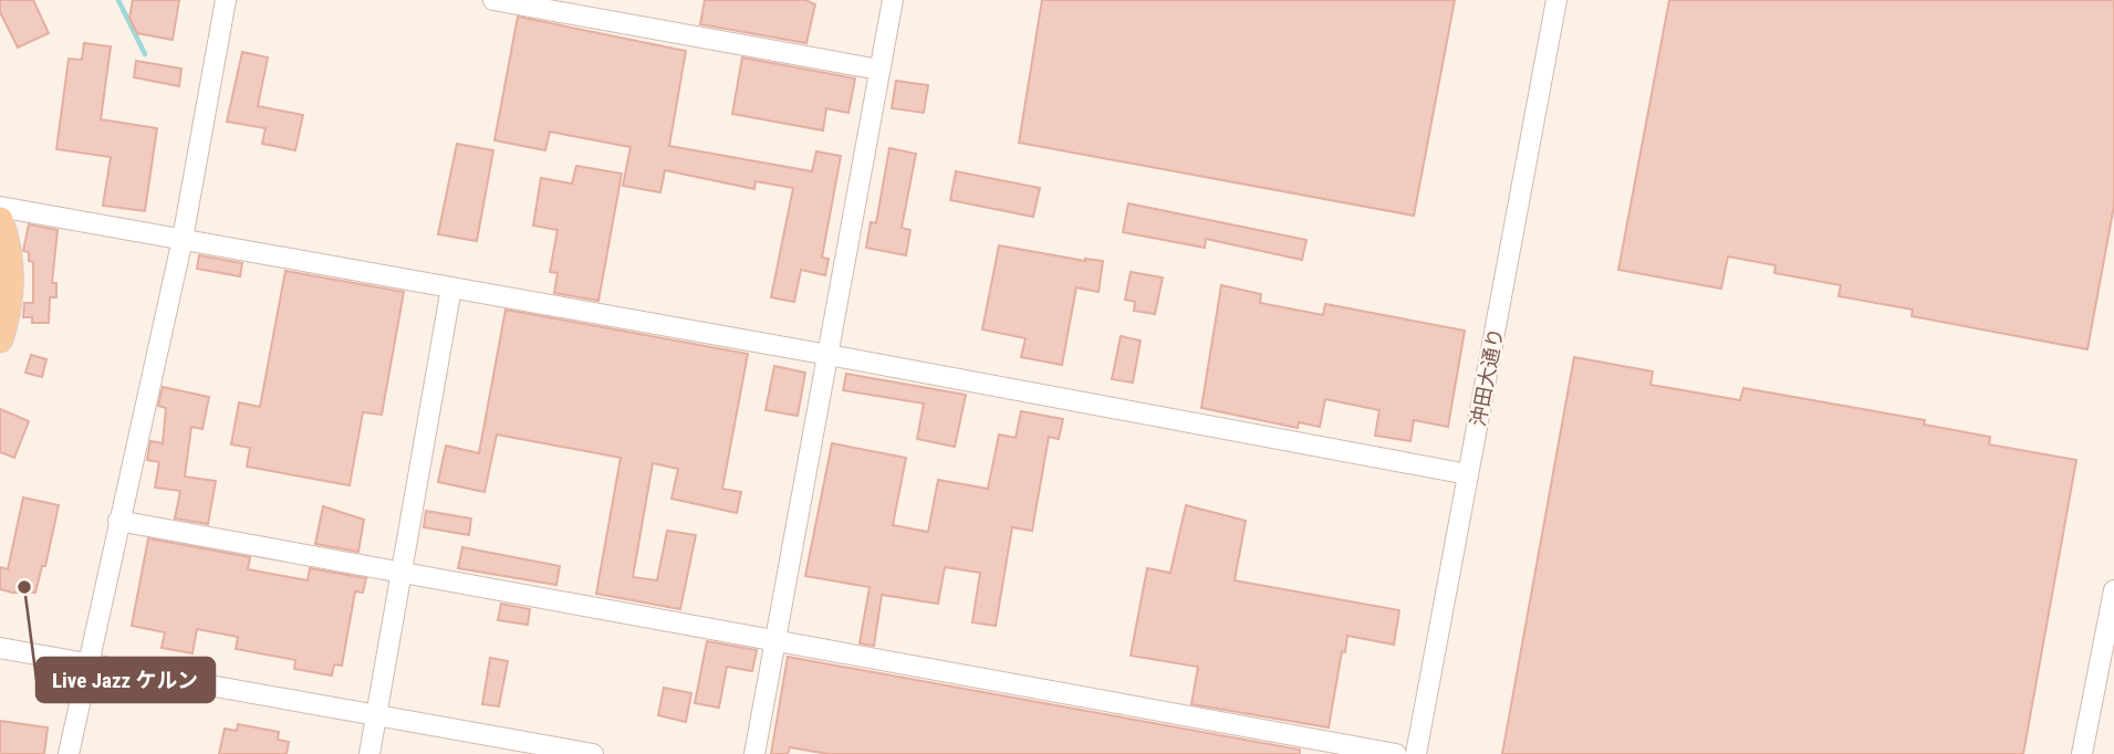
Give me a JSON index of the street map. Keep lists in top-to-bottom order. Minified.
{"streets":{"street":["沖田大通り"]},"places":["Live Jazz ケルン"]}
